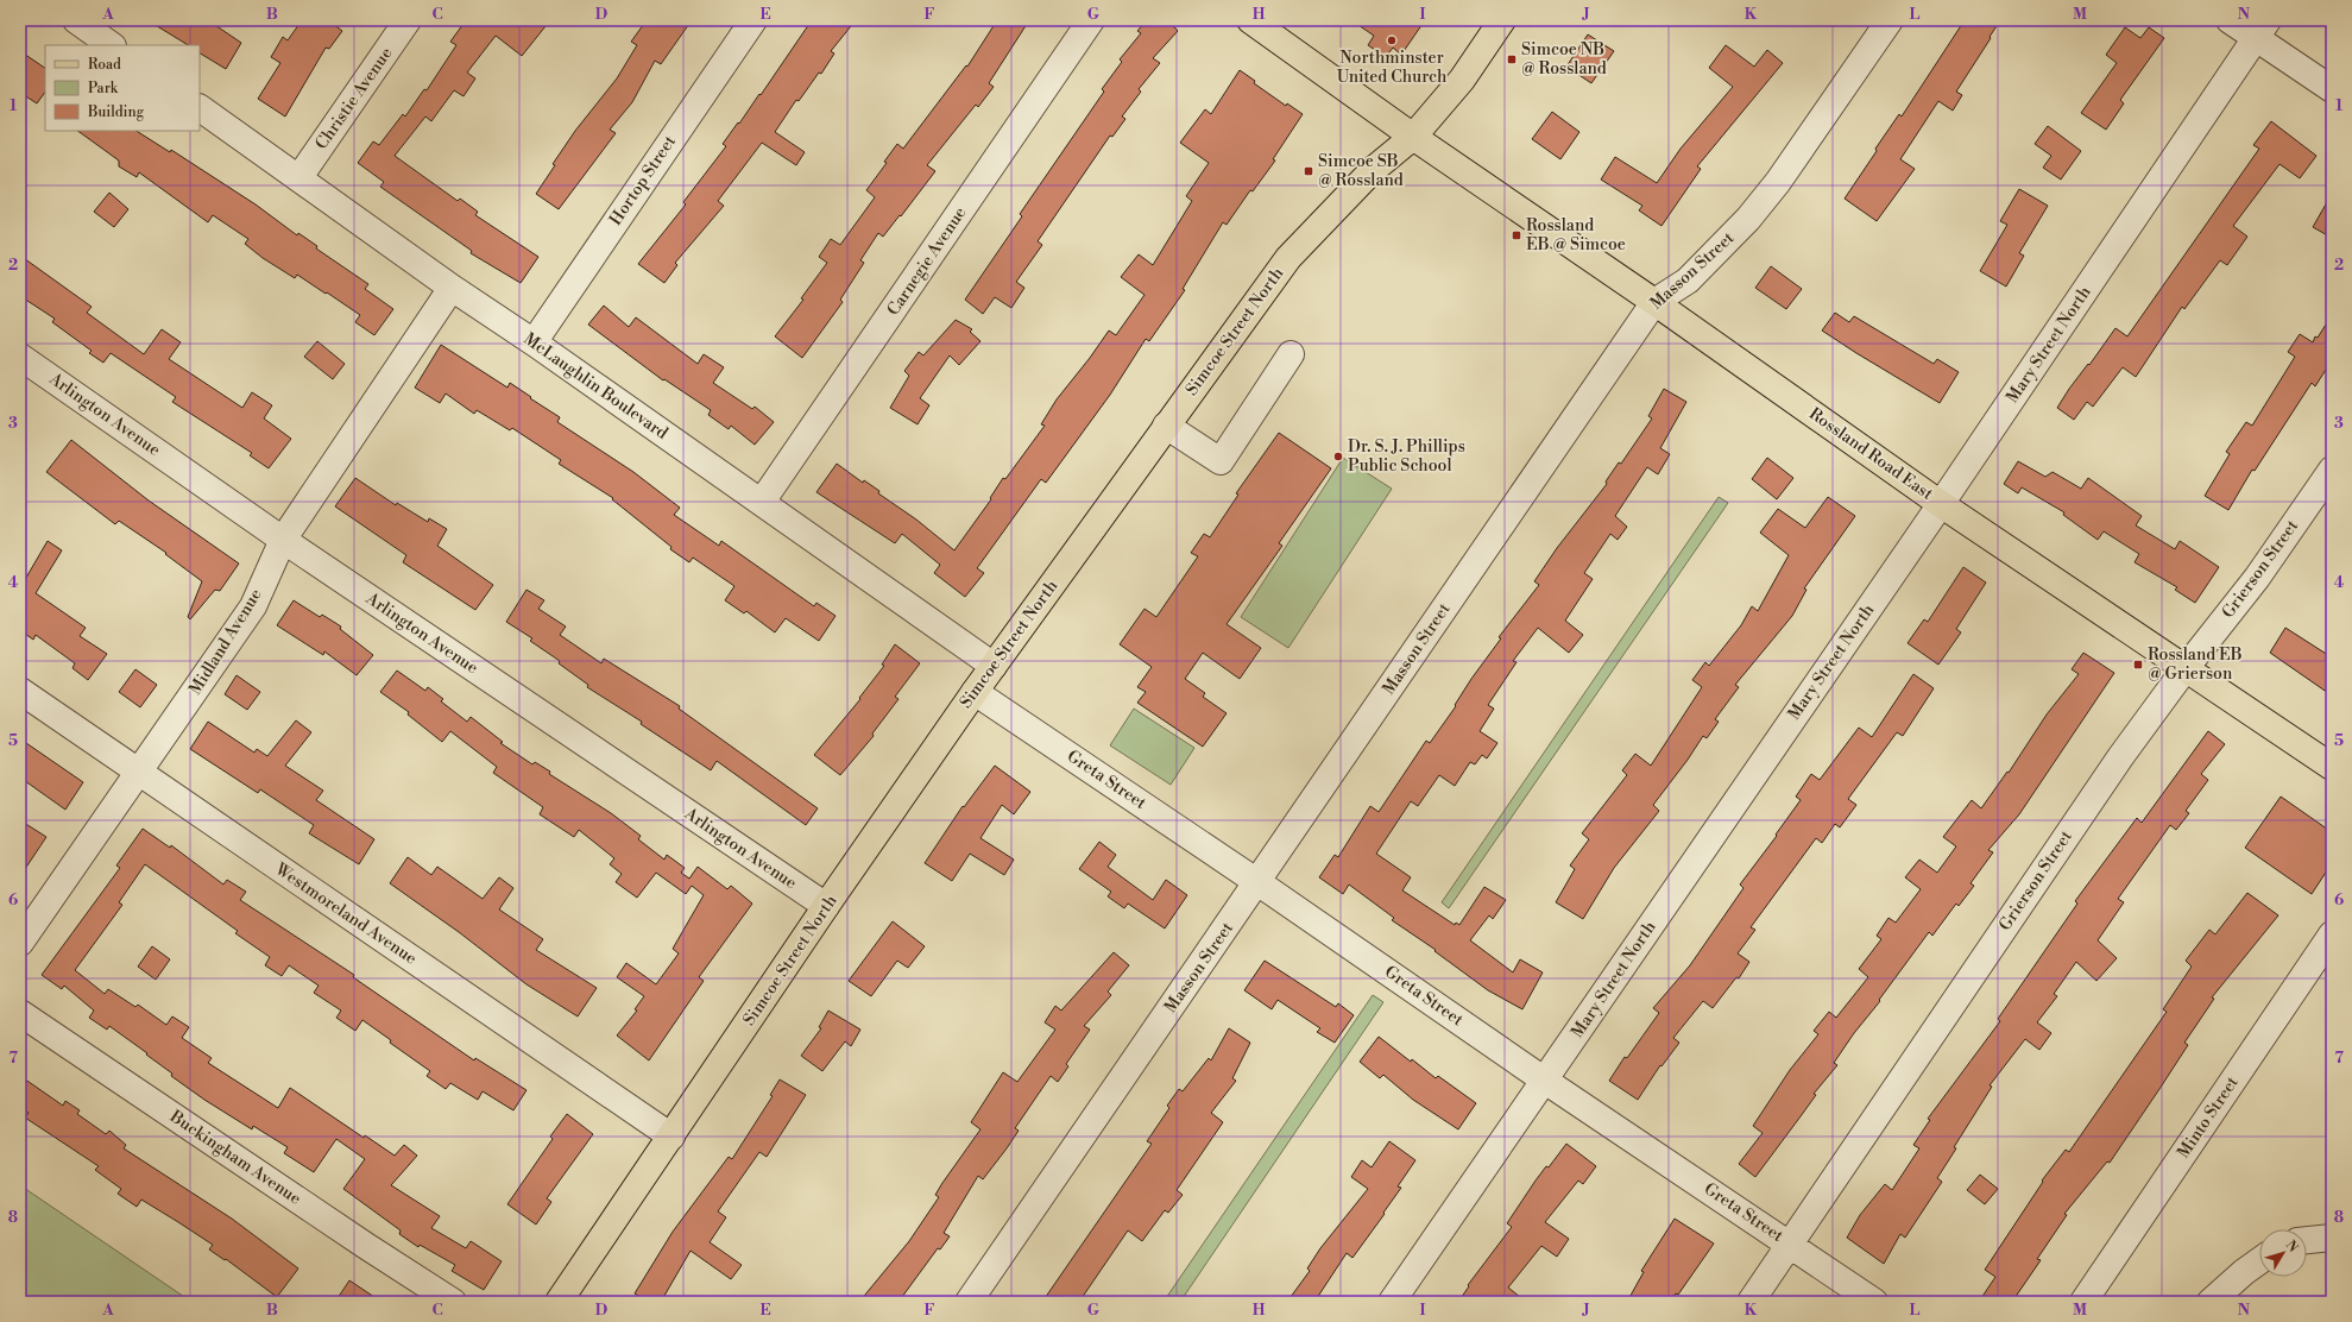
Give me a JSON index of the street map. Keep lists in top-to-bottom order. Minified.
{"streets":{"main road":["Simcoe Street North","Rossland Road East"],"street":["Christie Avenue","Hortop Street","Carnegie Avenue","Masson Street","Mary Street North","McLaughlin Boulevard","Arlington Avenue","Grierson Street","Midland Avenue","Greta Street","Westmoreland Avenue","Minto Street","Buckingham Avenue"]},"crossings":[["Christie Avenue","McLaughlin Boulevard"],["Hortop Street","McLaughlin Boulevard"],["Carnegie Avenue","McLaughlin Boulevard"],["Masson Street","Rossland Road East"],["Masson Street","Greta Street"],["Simcoe Street North","McLaughlin Boulevard"],["Simcoe Street North","Arlington Avenue"],["Simcoe Street North","Rossland Road East"],["Simcoe Street North","Greta Street"],["Simcoe Street North","Westmoreland Avenue"],["Mary Street North","Rossland Road East"],["Mary Street North","Greta Street"],["McLaughlin Boulevard","Midland Avenue"],["Arlington Avenue","Midland Avenue"],["Rossland Road East","Grierson Street"],["Grierson Street","Greta Street"],["Midland Avenue","Westmoreland Avenue"]],"places":{"other":["Northminster United Church","Dr. S. J. Phillips Public School"],"transit":["Simcoe NB @ Rossland","Simcoe SB @ Rossland","Rossland EB @ Simcoe","Rossland EB @ Grierson"]},"legend":["Road","Park","Building"],"north":"top right","grid":{"columns":["A","B","C","D","E","F","G","H","I","J","K","L","M","N"],"rows":["1","2","3","4","5","6","7","8"]}}
